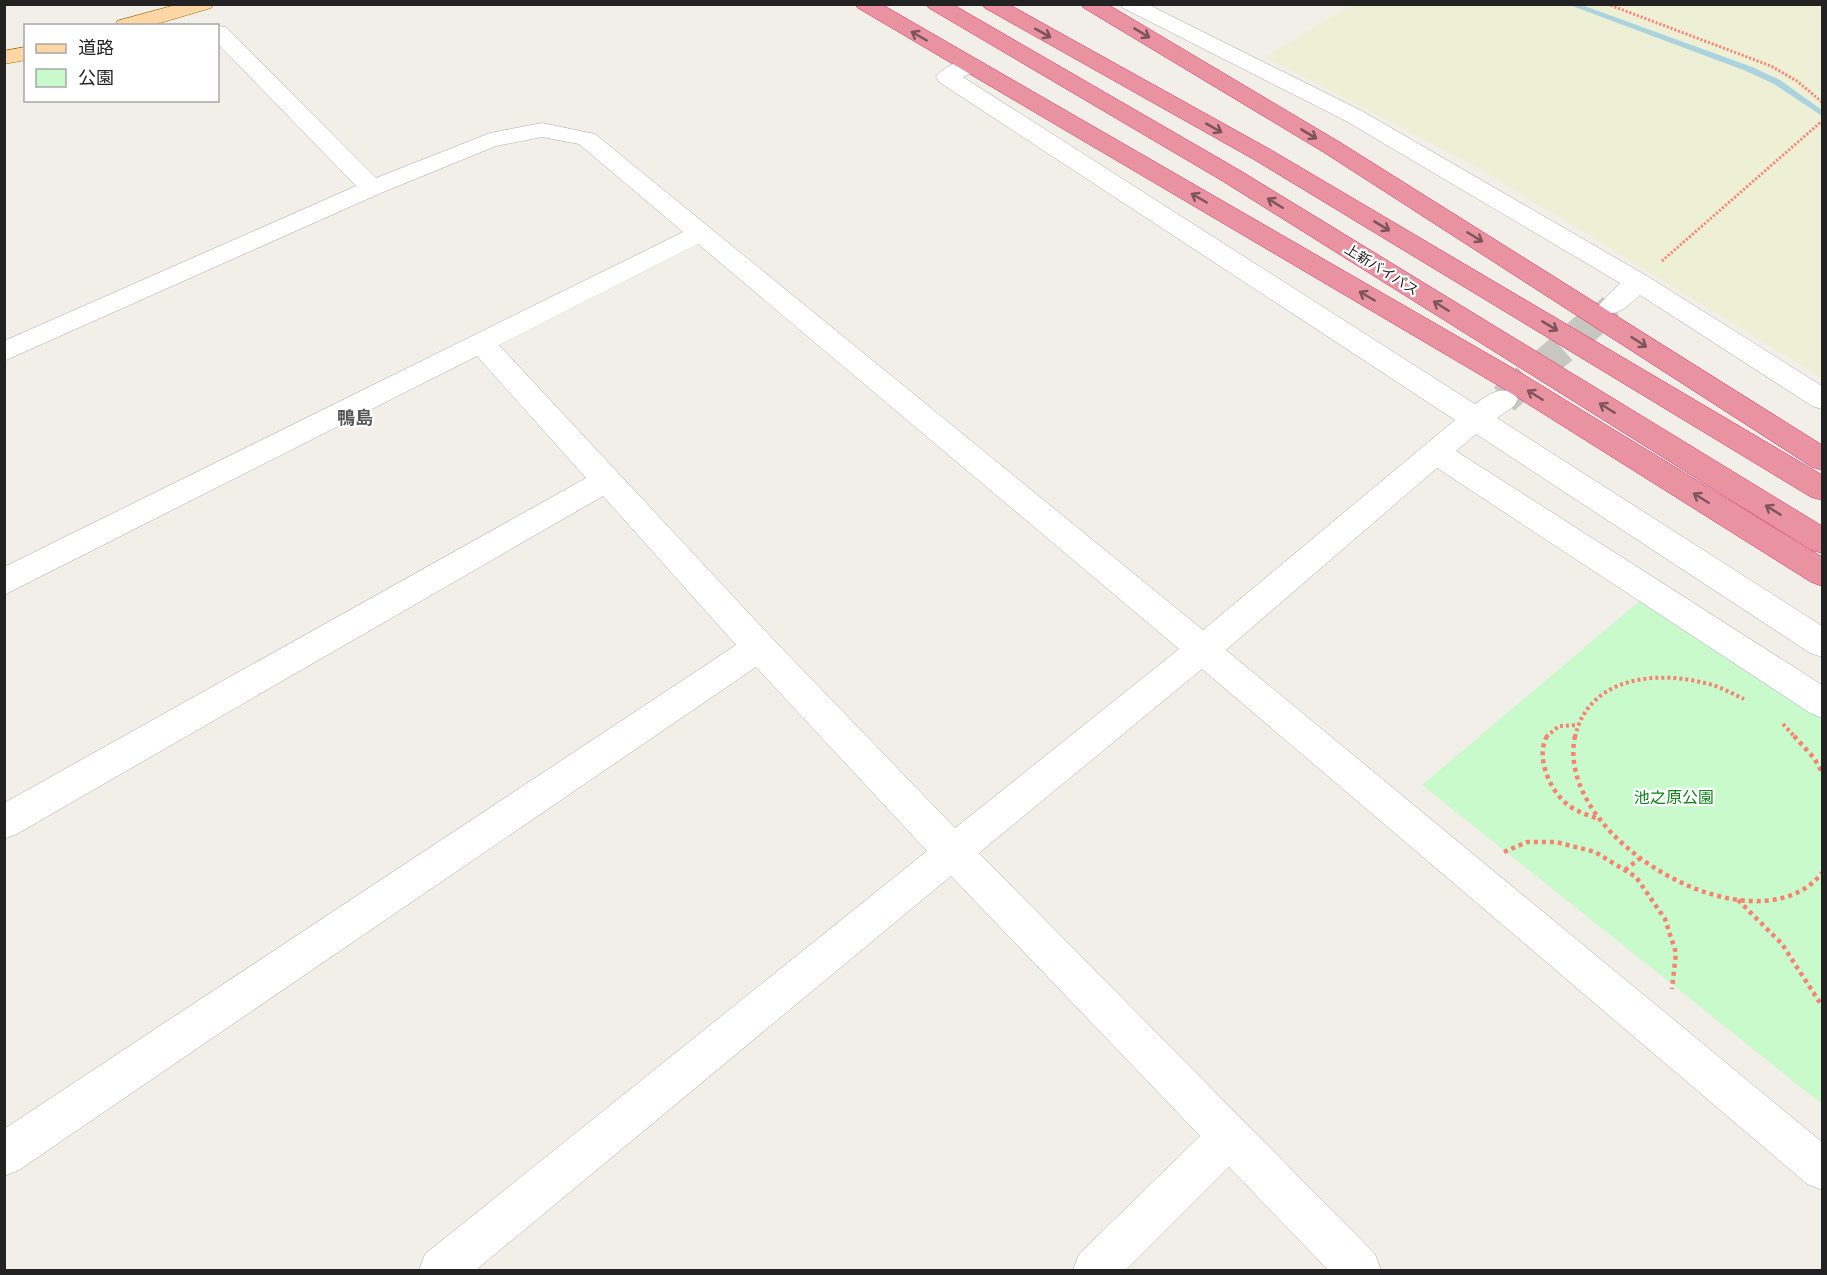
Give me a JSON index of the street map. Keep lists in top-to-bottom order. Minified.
{"streets":{"highway":["上新バイパス"]},"districts":["鴨島"],"parks":["池之原公園"],"legend":["道路","公園"]}
